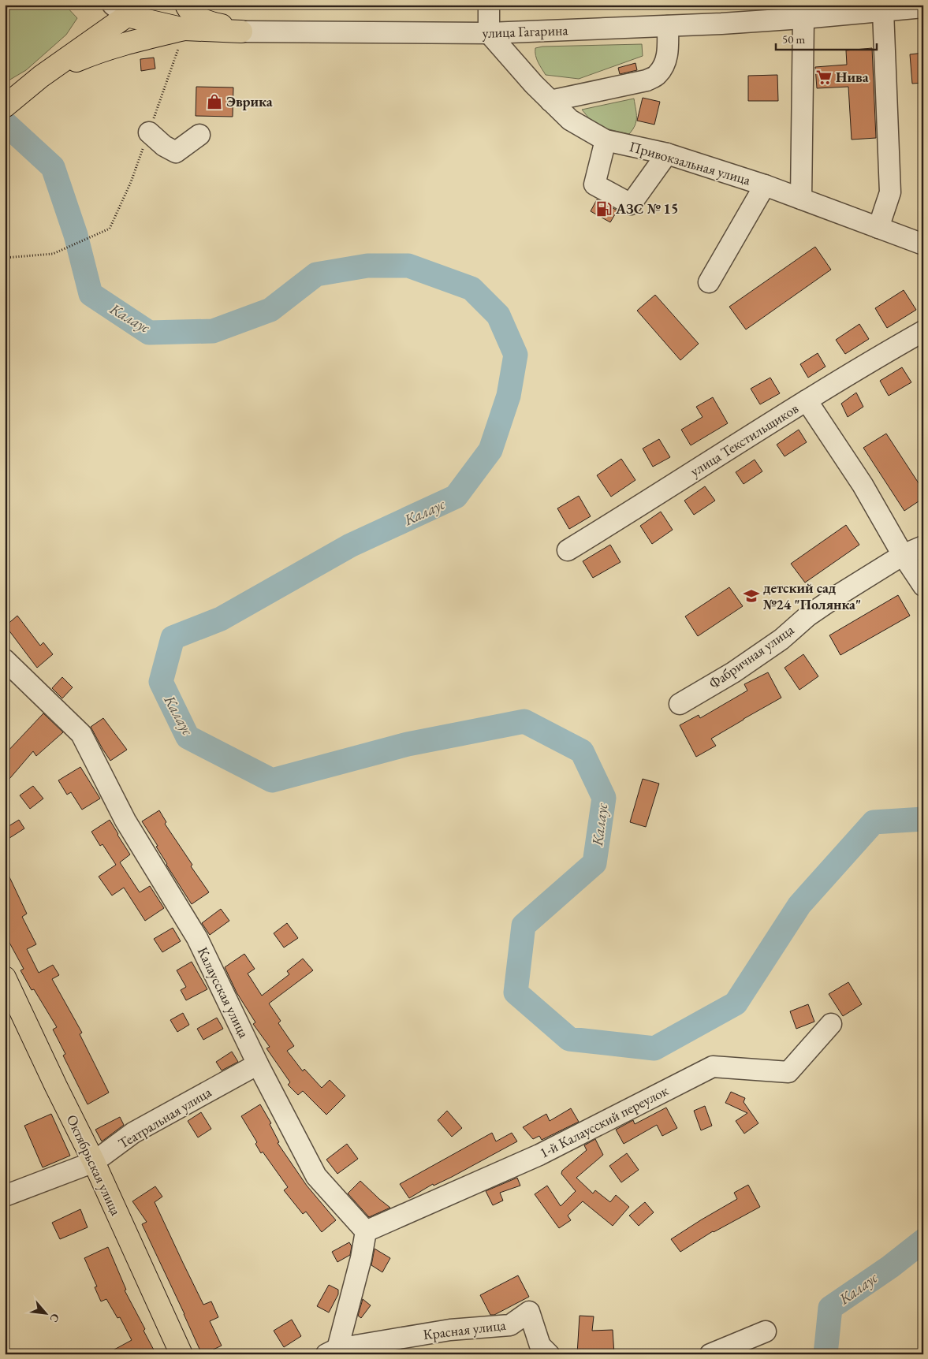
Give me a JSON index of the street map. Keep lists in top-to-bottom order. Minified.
{"streets":{"main road":["улица Гагарина","Октябрьская улица"],"street":["Привокзальная улица","улица Текстильщиков","Фабричная улица","Калаусская улица","Театральная улица","1-й Калаусский переулок","Красная улица"]},"crossings":[["улица Гагарина","Привокзальная улица"],["Калаусская улица","Театральная улица"],["Калаусская улица","1-й Калаусский переулок"],["Театральная улица","Октябрьская улица"]],"water":["Калаус"],"places":{"supermarket":["Нива"],"shop":["Эврика"],"fuel station":["АЗС № 15"],"school or university":["детский сад №24 \"Полянка\""]},"scale_bar":"50 m","north":"bottom right"}
